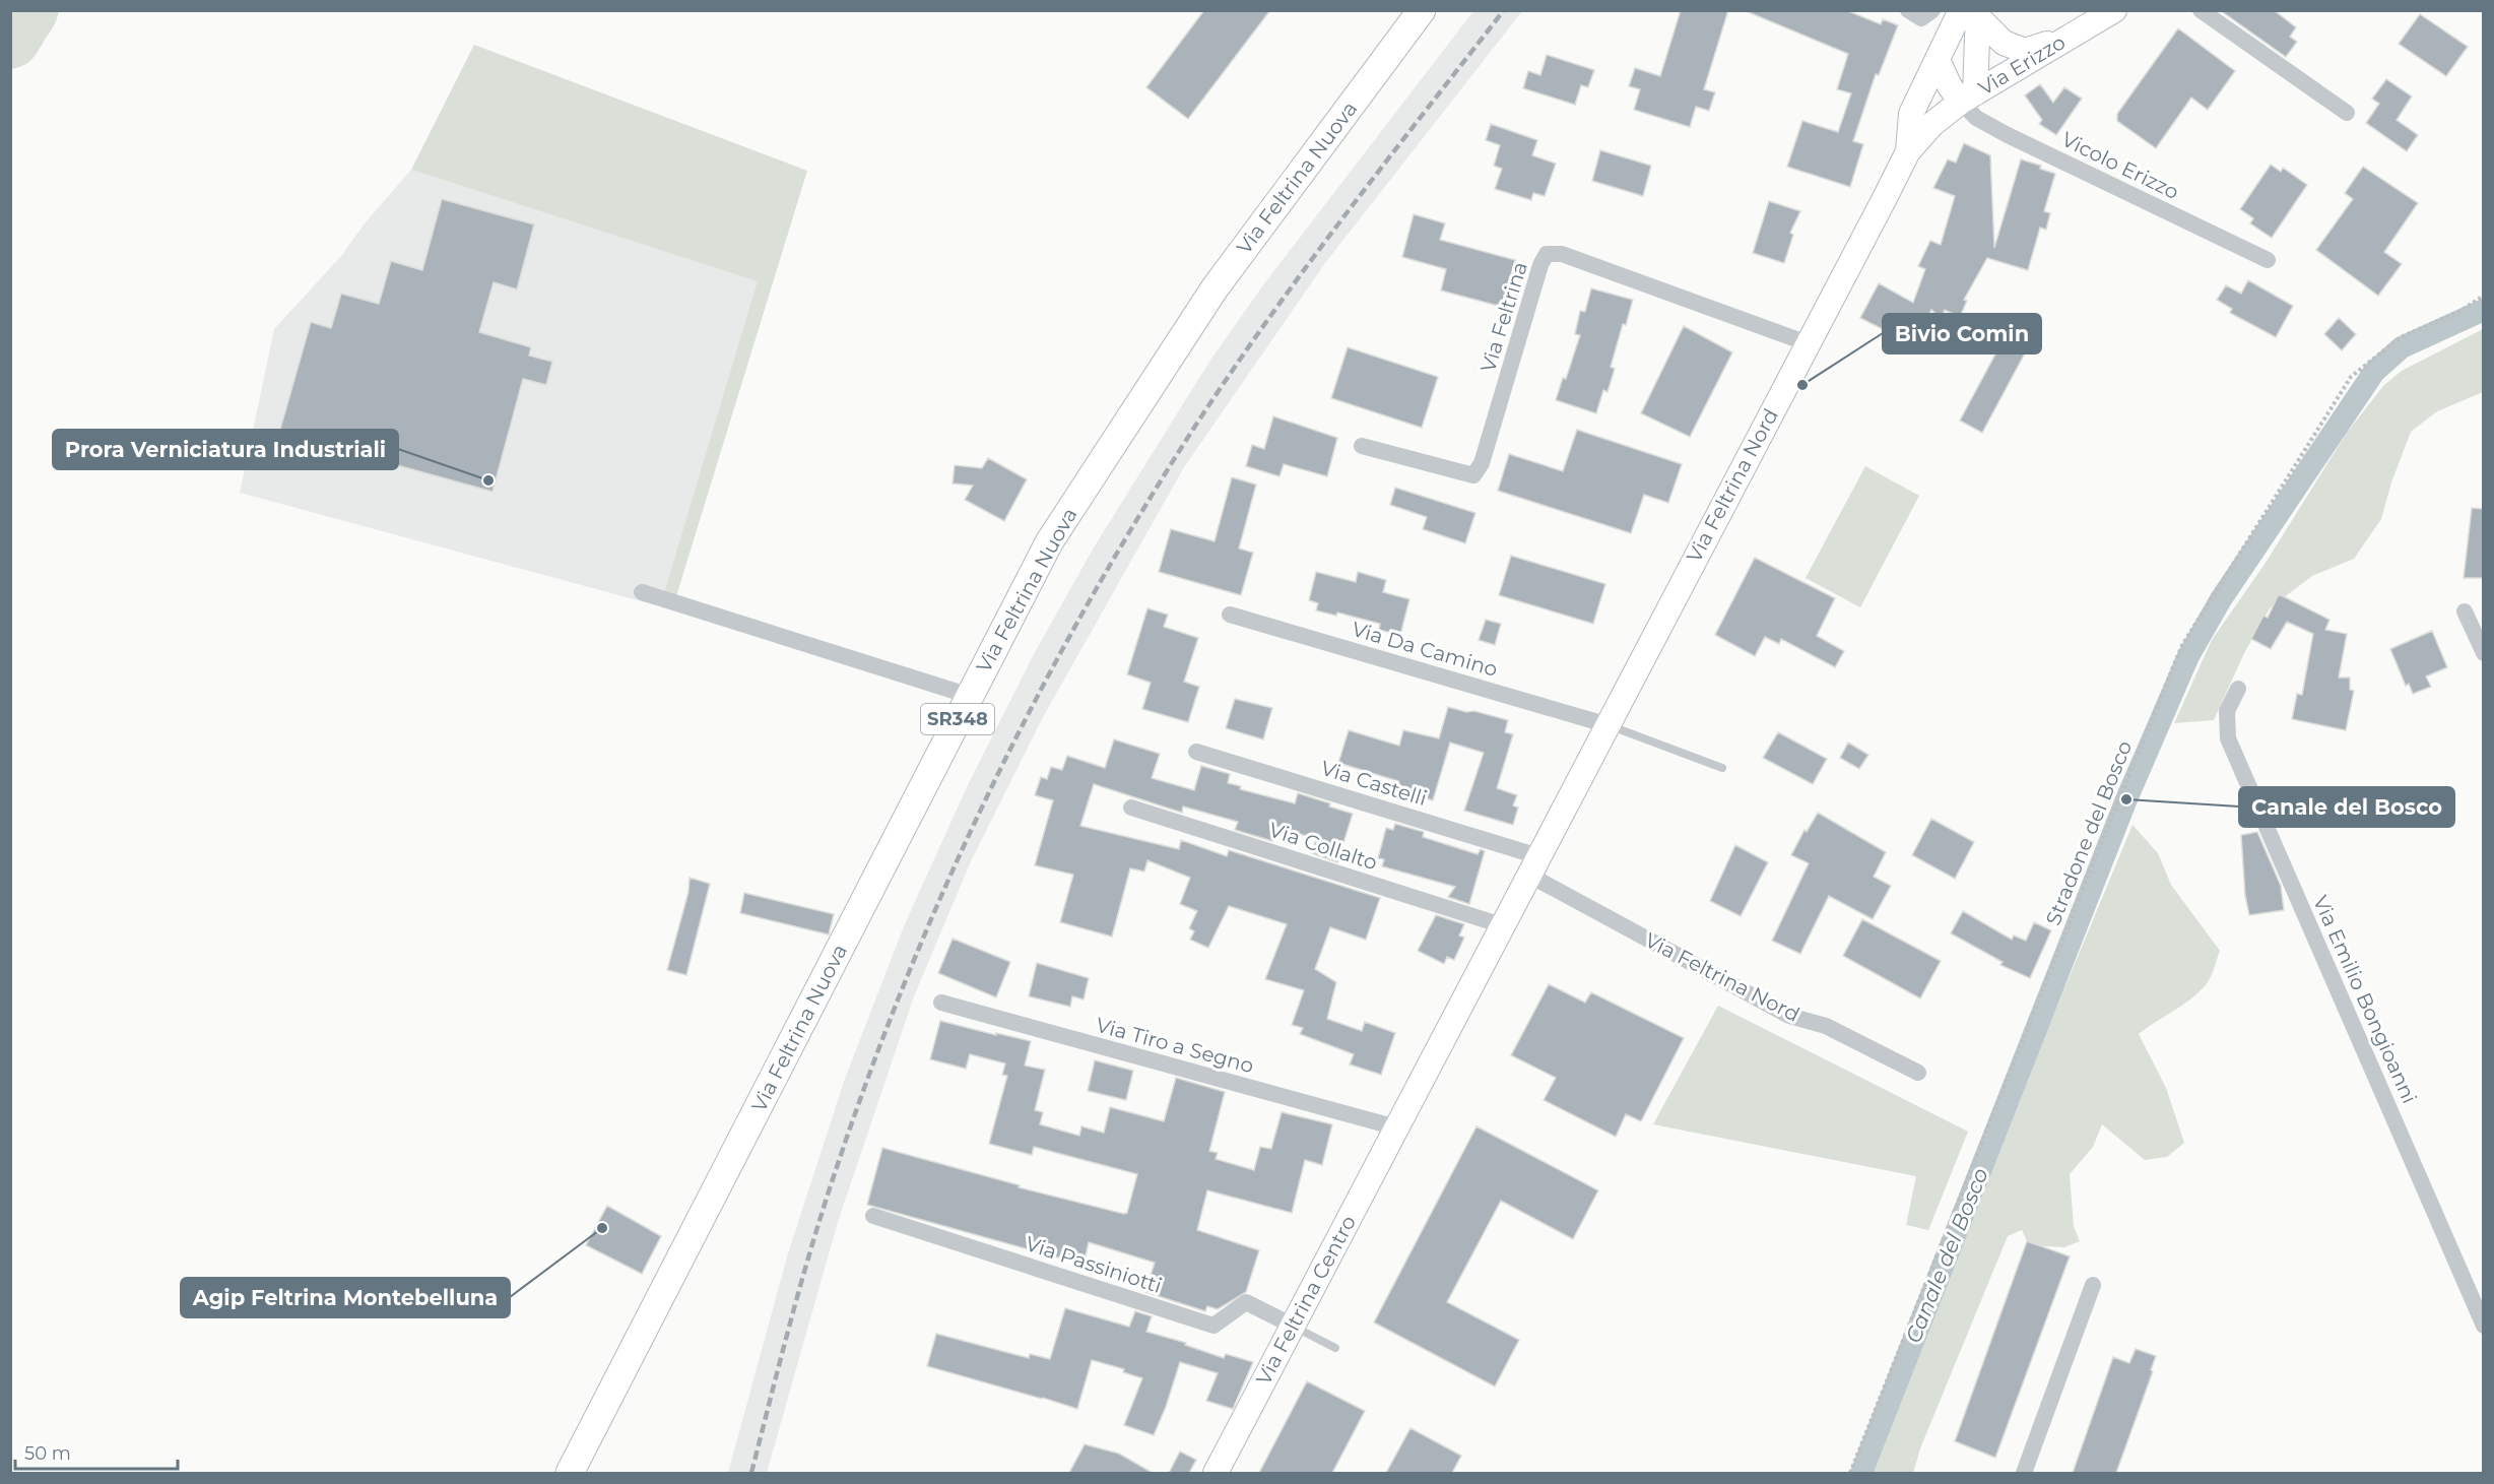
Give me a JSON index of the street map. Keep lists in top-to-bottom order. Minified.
{"streets":{"main road":["Via Erizzo","Via Feltrina Nuova","Via Feltrina Nord","SR348","Via Feltrina Centro"],"street":["Vicolo Erizzo","Via Feltrina","Via Da Camino","Via Castelli","Via Collalto","Via Emilio Bongioanni","Via Tiro a Segno","Via Passiniotti"],"path":["Stradone del Bosco"]},"crossings":[["Via Erizzo","Vicolo Erizzo"],["Via Feltrina","Via Feltrina Nord"],["Via Feltrina Nord","Via Da Camino"],["Via Feltrina Nord","Via Castelli"],["Via Feltrina Nord","Via Collalto"],["Via Feltrina Nord","Via Tiro a Segno"],["Via Feltrina Nord","Via Feltrina Centro"],["Via Tiro a Segno","Via Feltrina Centro"],["Via Passiniotti","Via Feltrina Centro"]],"water":["Canale del Bosco"],"places":["Bivio Comin","Prora Verniciatura Industriali","Canale del Bosco","Agip Feltrina Montebelluna"],"scale_bar":"50 m"}
